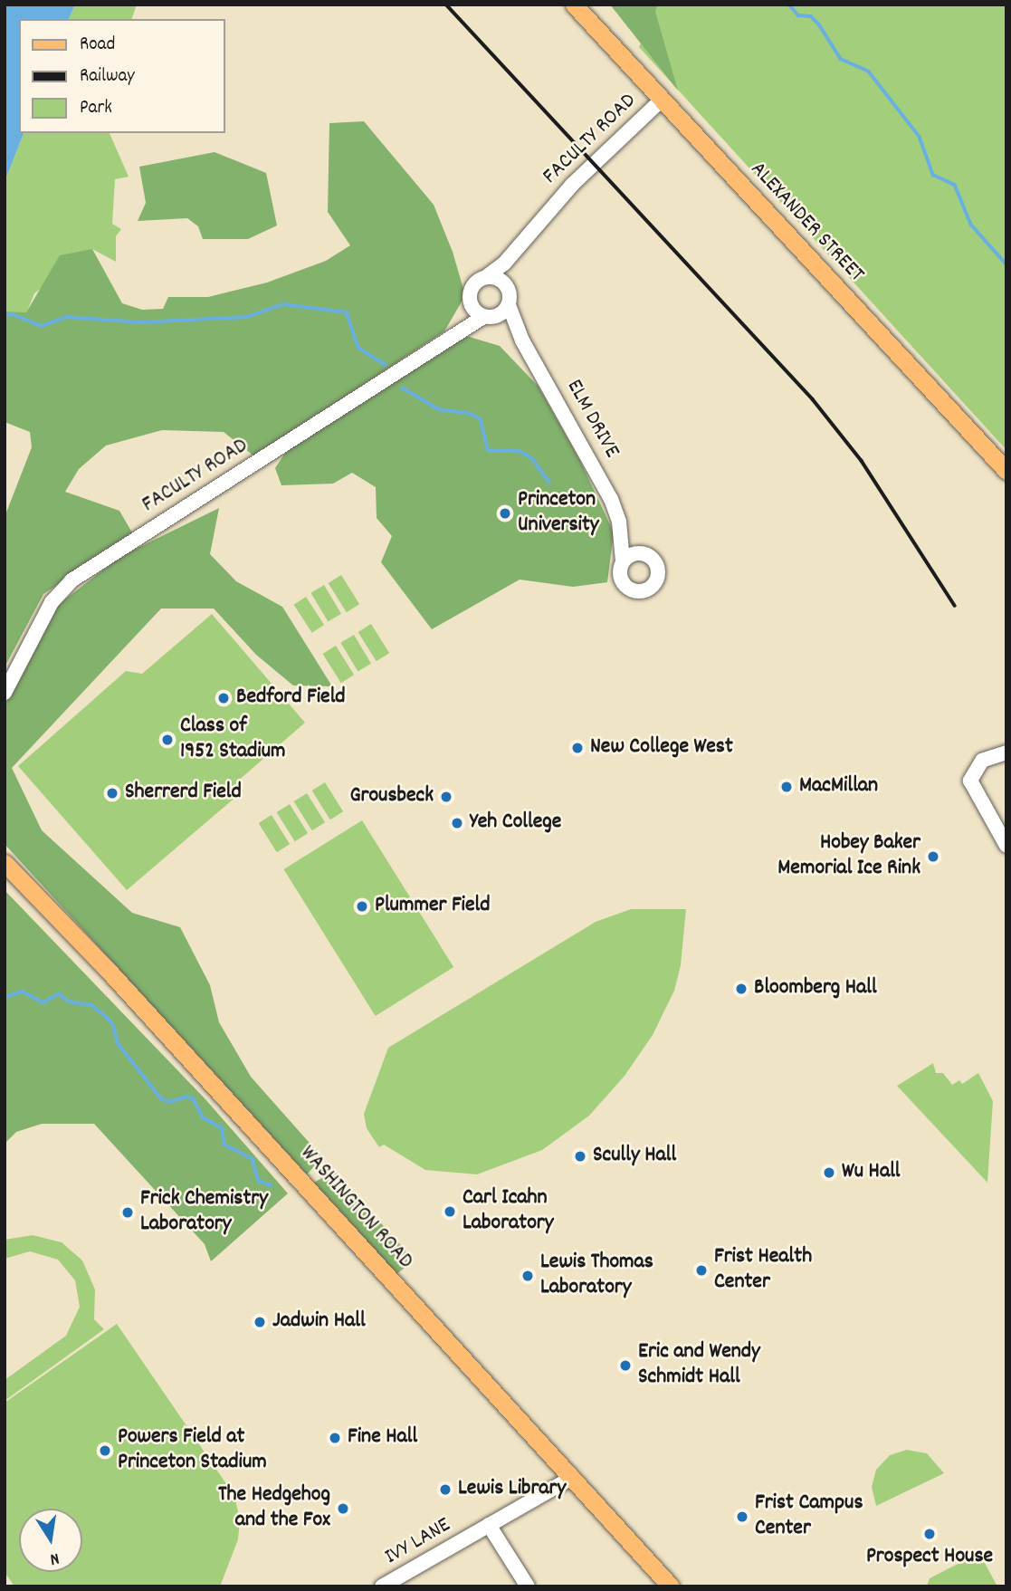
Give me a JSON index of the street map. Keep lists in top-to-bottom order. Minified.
{"streets":{"main road":["ALEXANDER STREET","WASHINGTON ROAD"],"street":["FACULTY ROAD","ELM DRIVE","IVY LANE"]},"crossings":[["FACULTY ROAD","ALEXANDER STREET"],["FACULTY ROAD","ELM DRIVE"],["WASHINGTON ROAD","IVY LANE"]],"places":["Princeton University","Bedford Field","Class of 1952 Stadium","New College West","MacMillan","Sherrerd Field","Grousbeck","Yeh College","Hobey Baker Memorial Ice Rink","Plummer Field","Bloomberg Hall","Scully Hall","Wu Hall","Carl Icahn Laboratory","Frick Chemistry Laboratory","Frist Health Center","Lewis Thomas Laboratory","Jadwin Hall","Eric and Wendy Schmidt Hall","Fine Hall","Powers Field at Princeton Stadium","Lewis Library","The Hedgehog and the Fox","Frist Campus Center","Prospect House"],"legend":["Road","Railway","Park"],"north":"bottom"}
